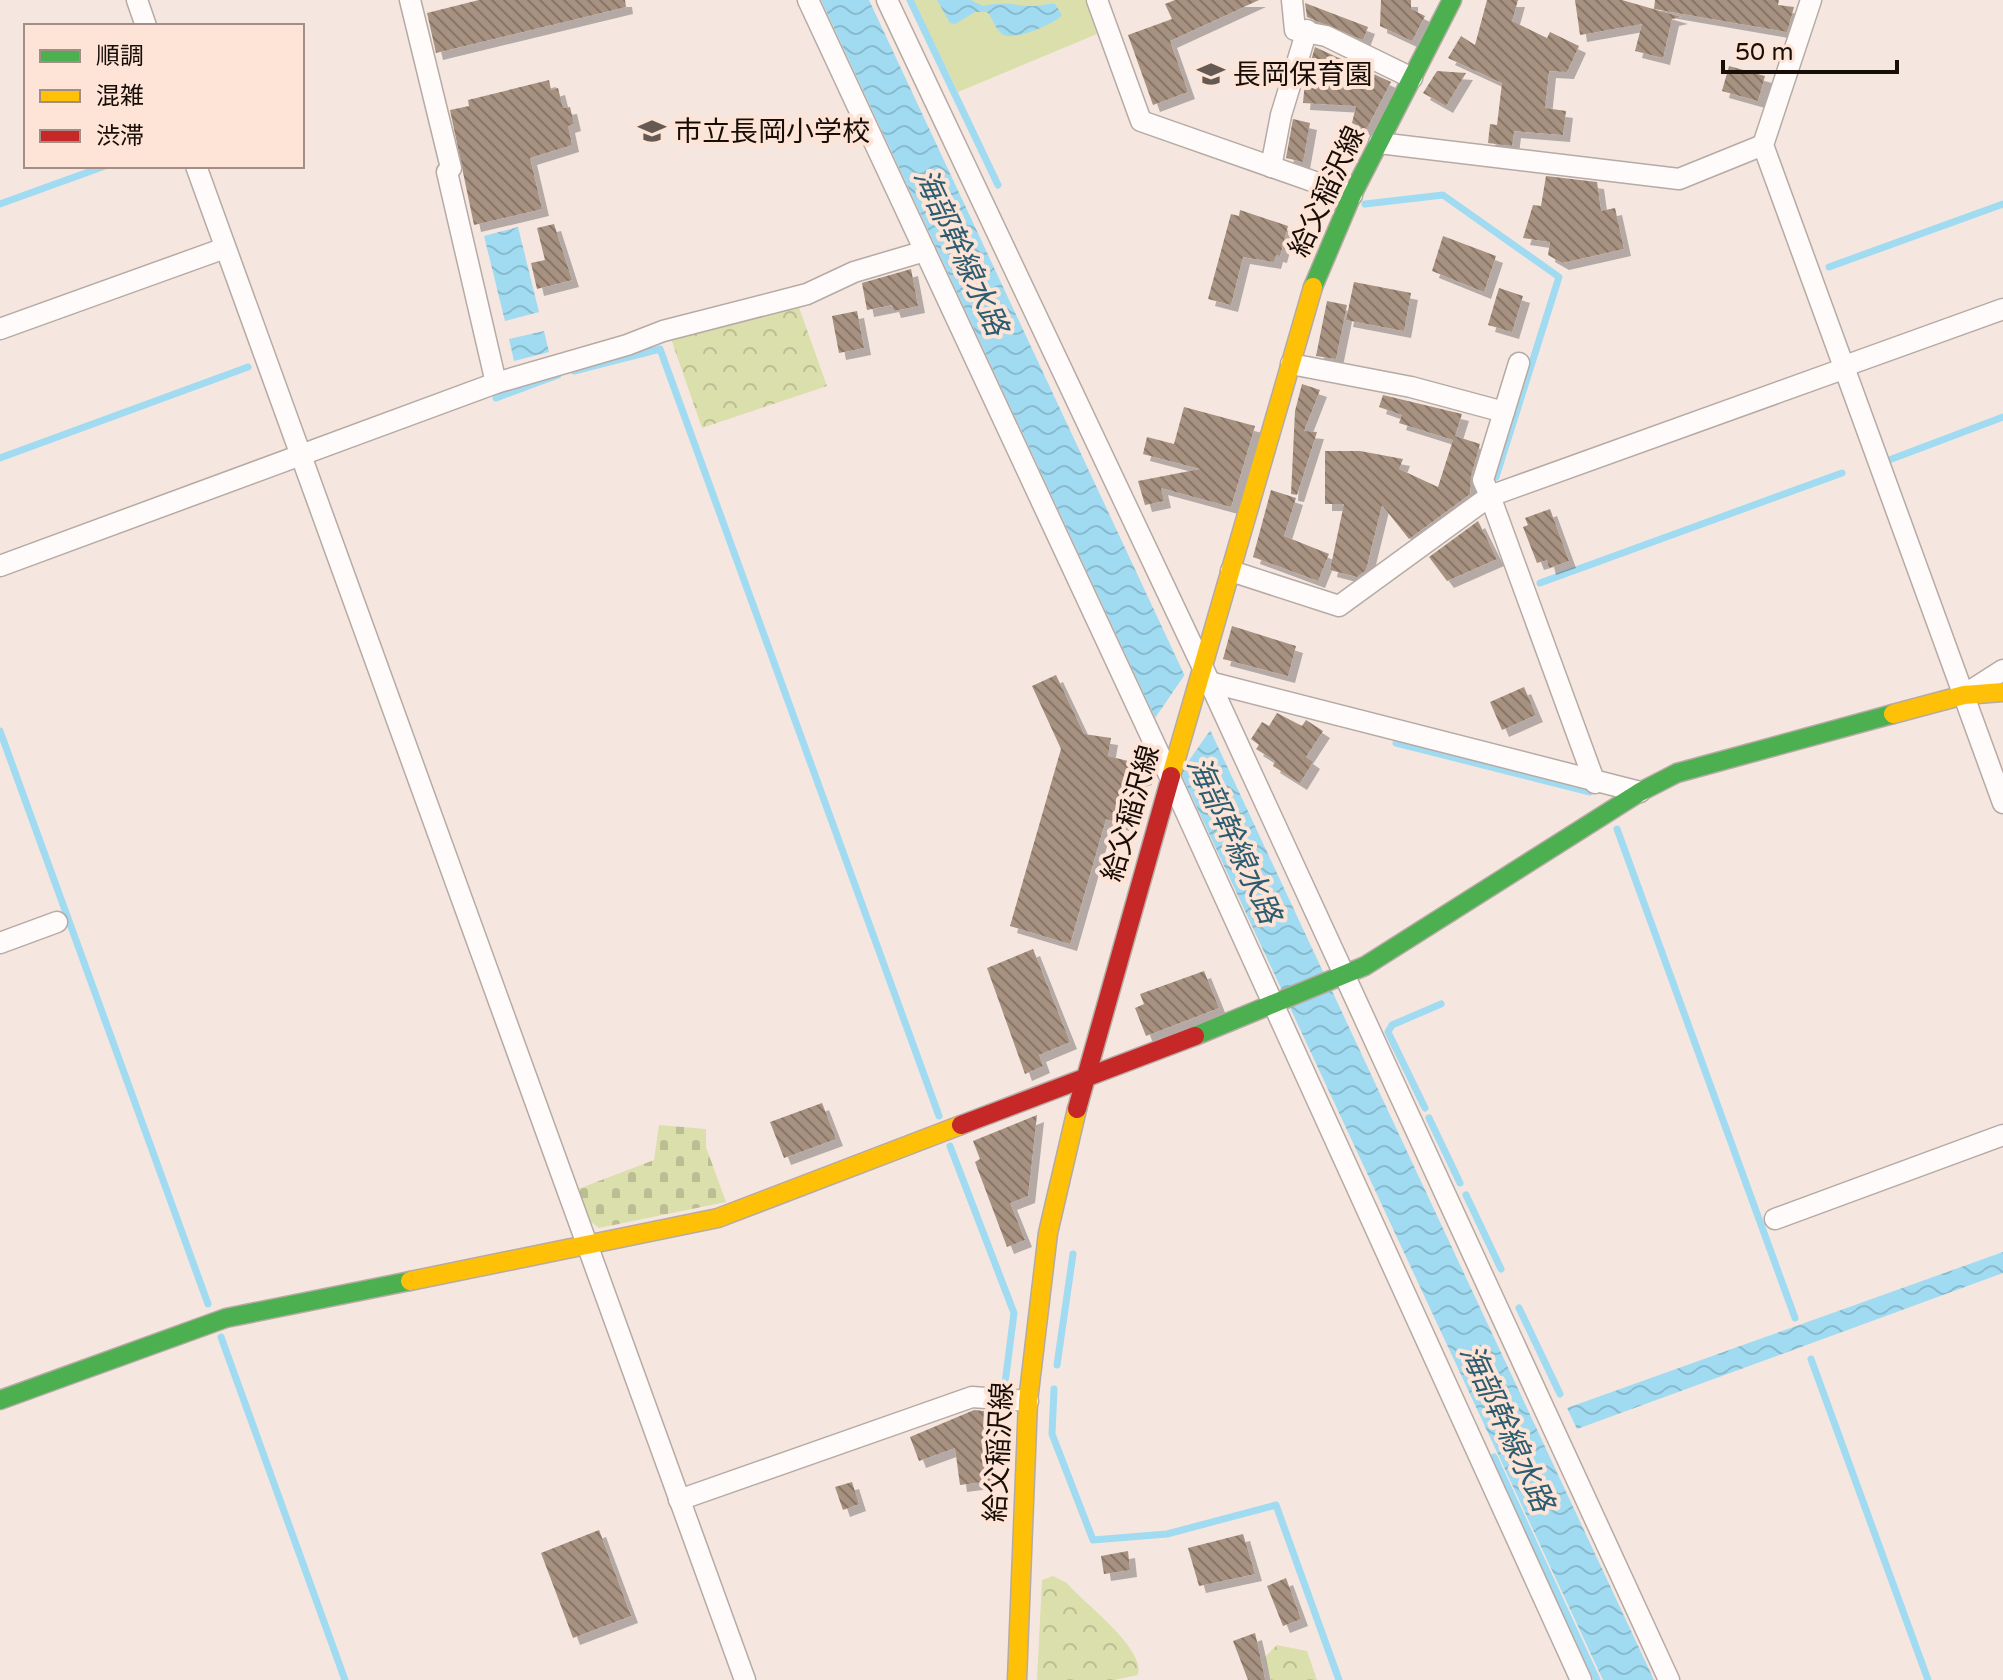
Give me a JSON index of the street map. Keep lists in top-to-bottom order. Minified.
{"streets":{"street":["給父稲沢線"]},"water":["海部幹線水路"],"places":{"school or university":["長岡保育園","市立長岡小学校"]},"legend":["順調","混雑","渋滞"],"scale_bar":"50 m"}
